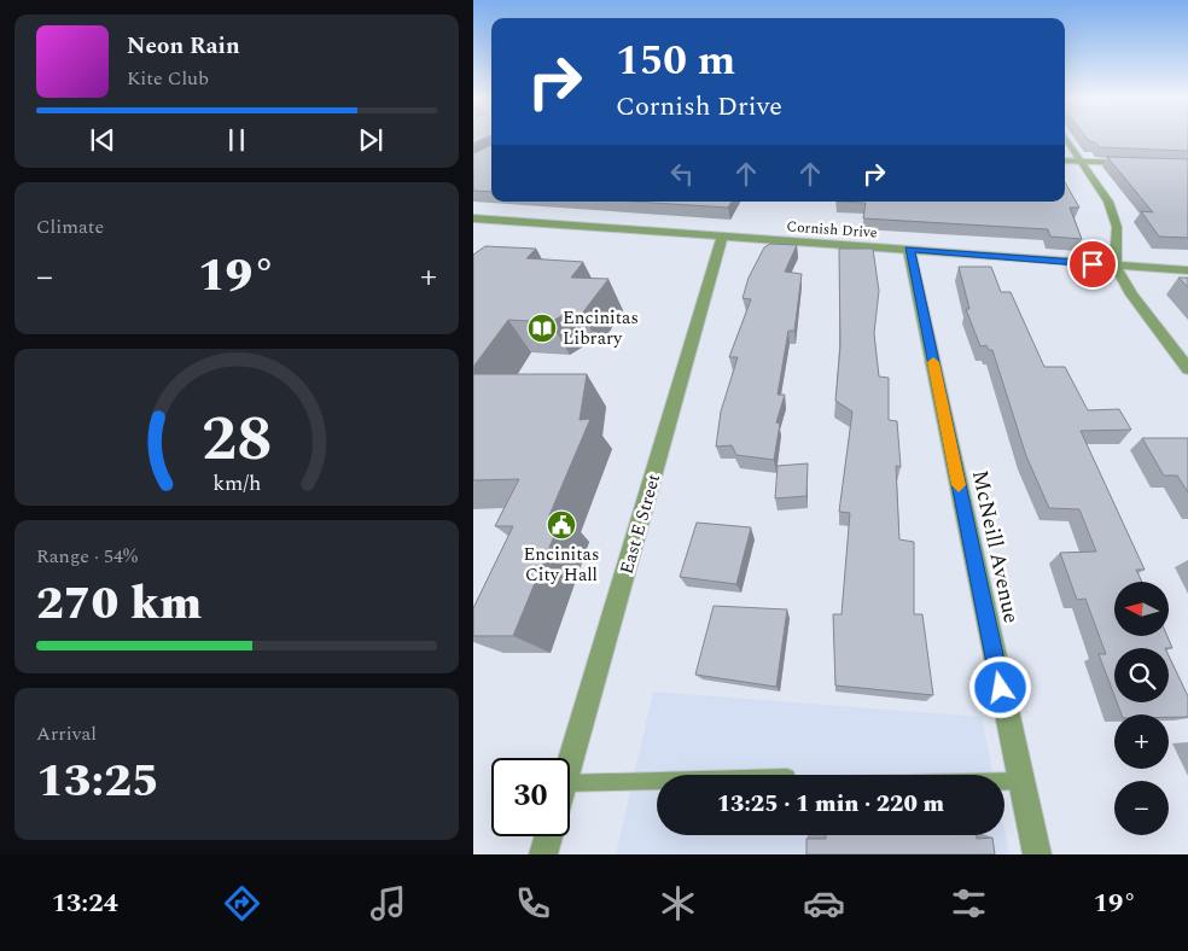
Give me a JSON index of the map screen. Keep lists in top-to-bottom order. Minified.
{"streets":{"street":["Cornish Drive","East E Street","McNeill Avenue"]},"crossings":[["Cornish Drive","East E Street"],["Cornish Drive","McNeill Avenue"]],"places":{"library":["Encinitas Library"],"public building":["Encinitas City Hall"]},"north":"left","page":{"turn":["150 m","Cornish Drive"],"song":["Neon Rain","Kite Club"],"tile":["Climate",["Range · 54%","270 km"],["Arrival","13:25"]],"heat":["−","19°","+"],"map_buttons":["+","−"],"limit":"30","trip":"13:25 · 1 min · 220 m","tabs":["13:24","19°"],"gauge":["28","km/h"]}}
